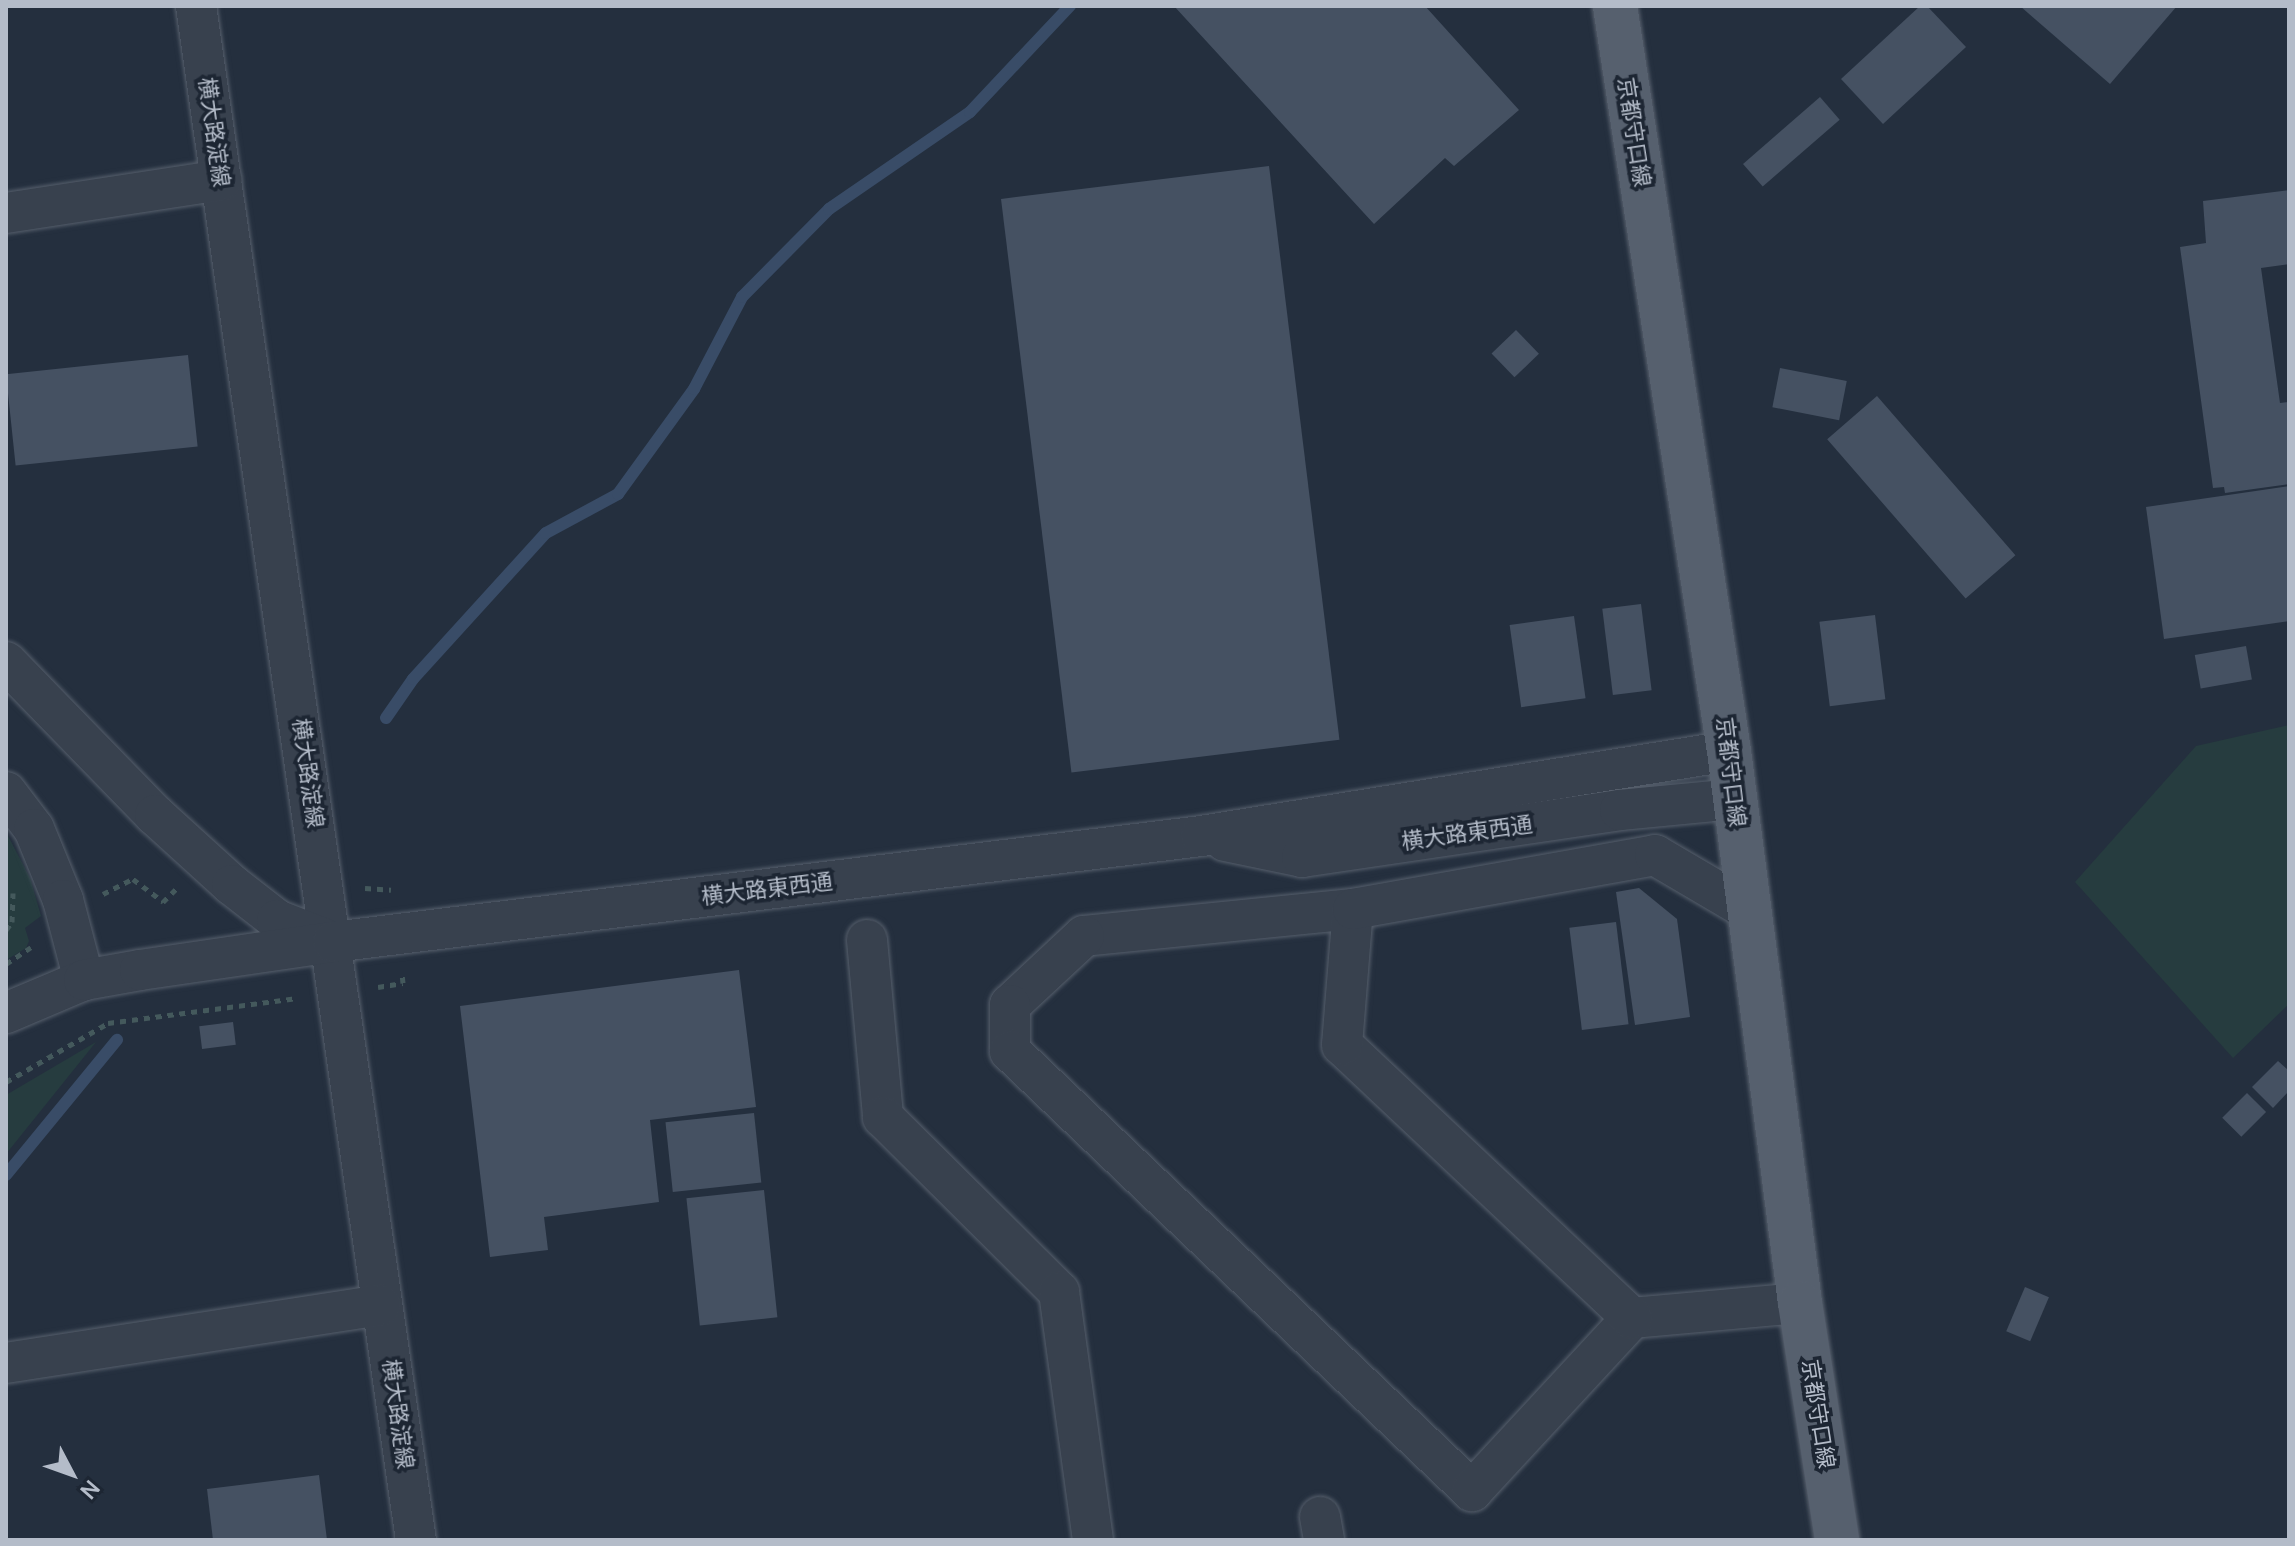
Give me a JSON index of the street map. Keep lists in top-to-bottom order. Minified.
{"streets":{"main road":["京都守口線"],"street":["横大路淀線","横大路東西通"]},"crossings":[["横大路淀線","横大路東西通"],["京都守口線","横大路東西通"]],"north":"bottom right"}
